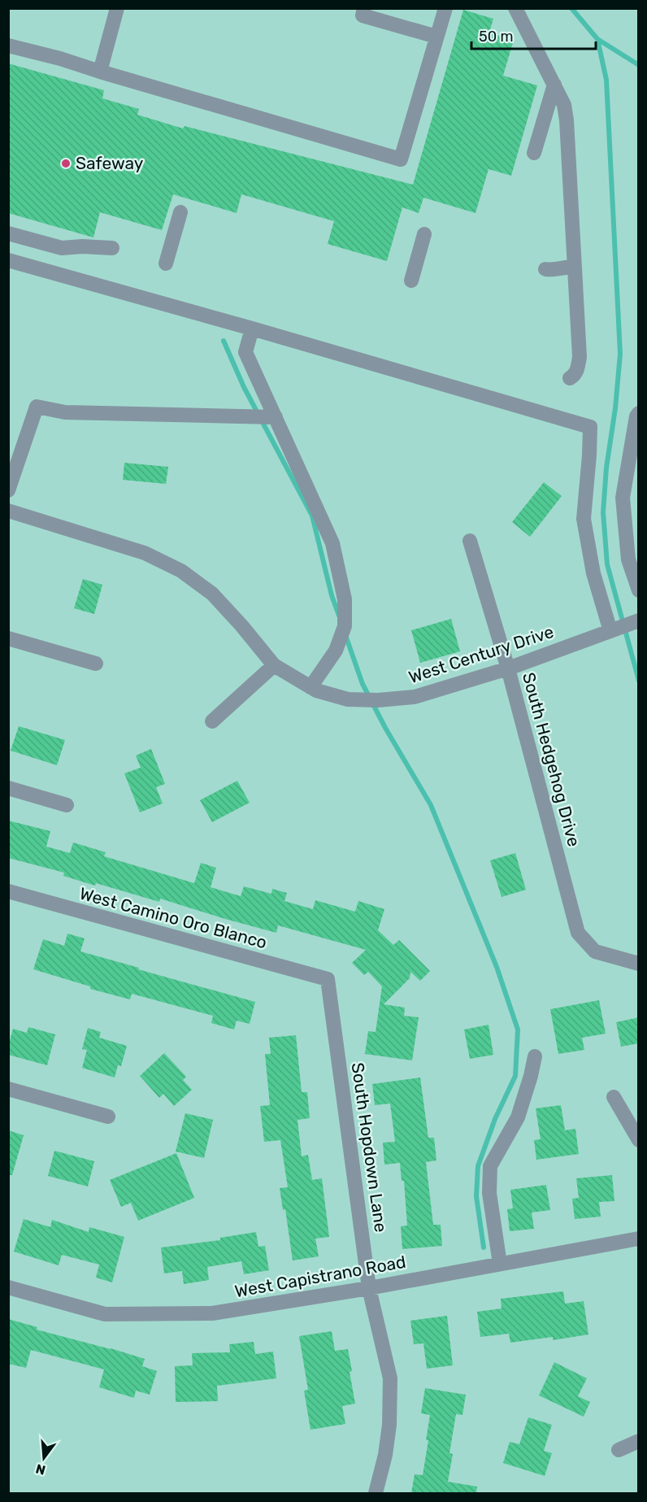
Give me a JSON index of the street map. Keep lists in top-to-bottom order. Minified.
{"streets":{"street":["West Century Drive","South Hedgehog Drive","West Camino Oro Blanco","South Hopdown Lane","West Capistrano Road"]},"crossings":[["West Century Drive","South Hedgehog Drive"],["West Camino Oro Blanco","South Hopdown Lane"],["South Hopdown Lane","West Capistrano Road"]],"places":["Safeway"],"scale_bar":"50 m","north":"bottom"}
